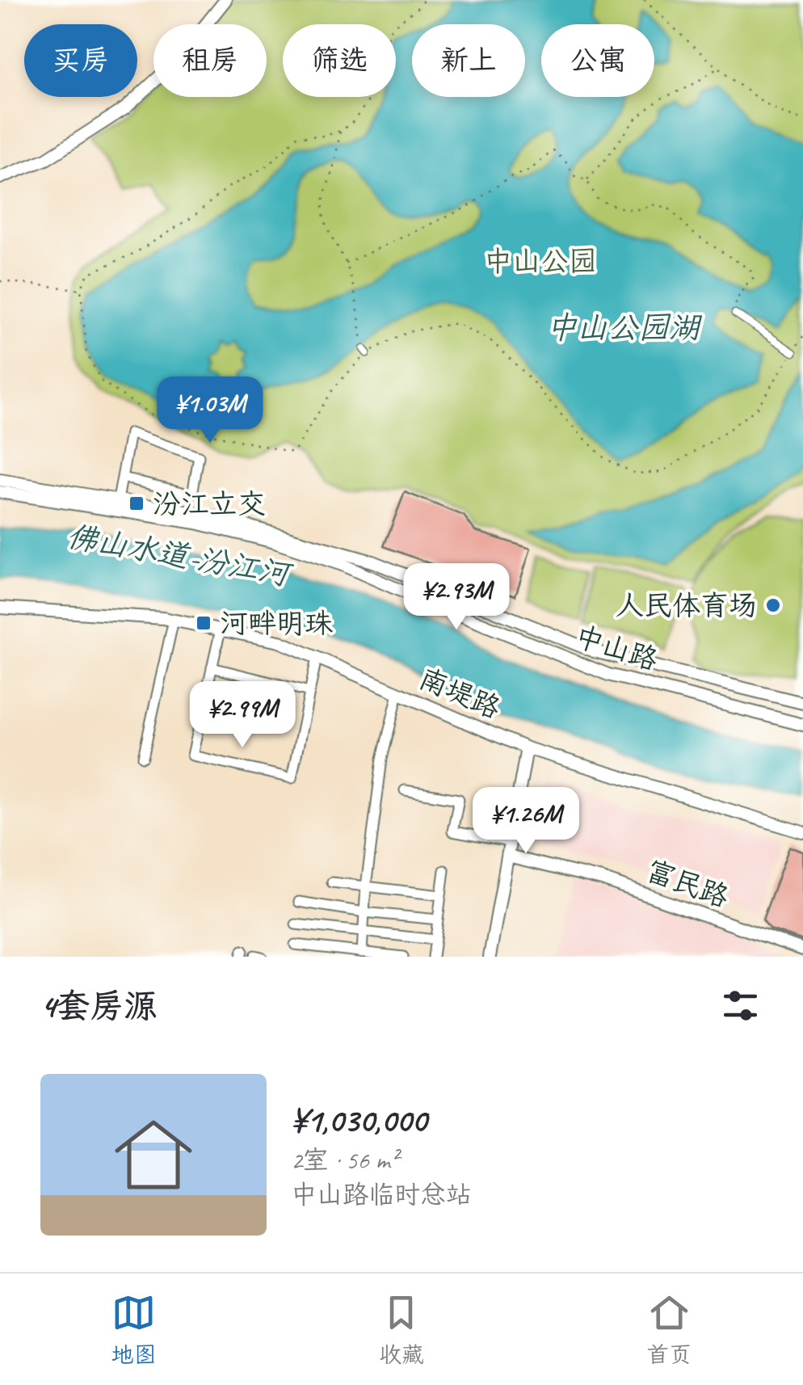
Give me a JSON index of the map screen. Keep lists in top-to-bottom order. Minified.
{"streets":{"street":["中山路","南堤路","富民路"]},"water":["中山公园湖","佛山水道-汾江河"],"parks":["中山公园"],"places":{"transit":["汾江立交","河畔明珠"],"other":["人民体育场"]},"page":{"chip":["买房","租房","筛选","新上","公寓"],"price":["¥1.03M","¥2.93M","¥2.99M","¥1.26M"],"heading":"4套房源","list":[{"name":"¥1,030,000","note":"2室 · 56 m² · 中山路临时总站"}],"tabs":["地图","收藏","首页"]}}
